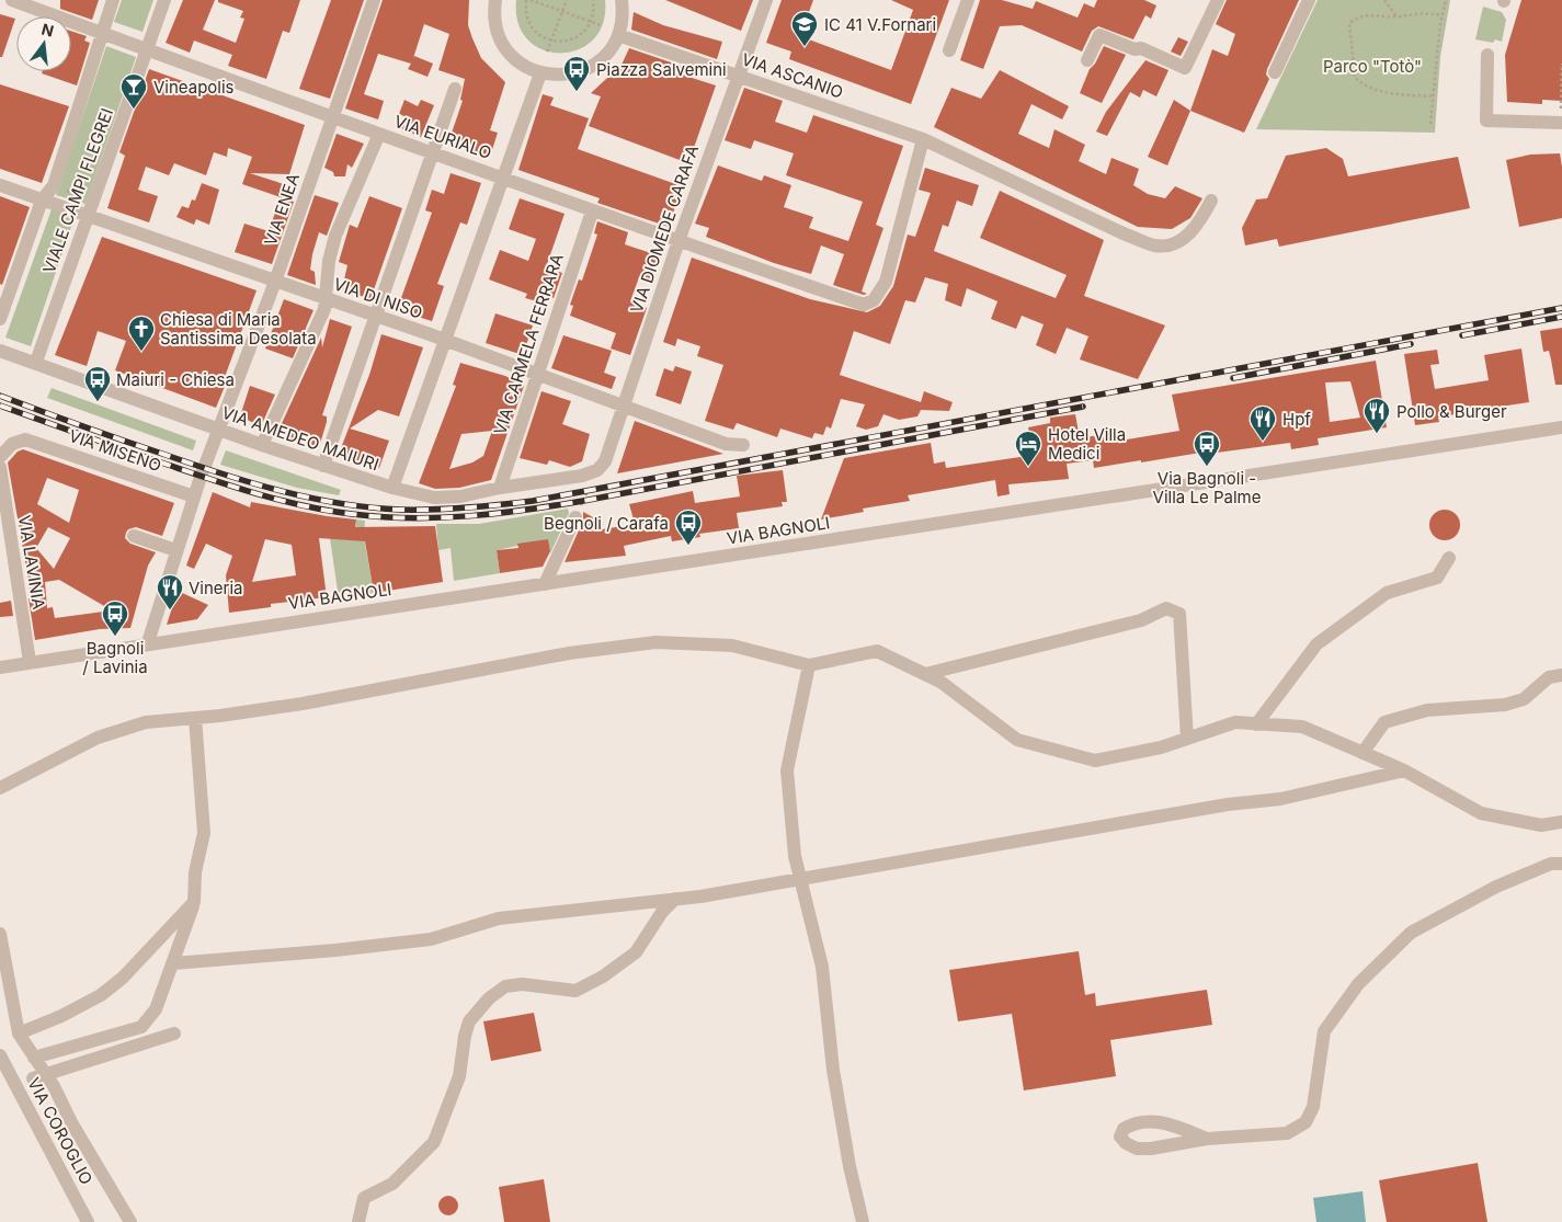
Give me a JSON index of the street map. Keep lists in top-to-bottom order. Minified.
{"streets":{"street":["VIA ASCANIO","VIA EURIALO","VIALE CAMPI FLEGREI","VIA ENEA","VIA DIOMEDE CARAFA","VIA DI NISO","VIA CARMELA FERRARA","VIA AMEDEO MAIURI","VIA MISENO","VIA BAGNOLI","VIA LAVINIA","VIA COROGLIO"]},"crossings":[["VIA ASCANIO","VIA EURIALO"],["VIA ASCANIO","VIA DIOMEDE CARAFA"],["VIA EURIALO","VIALE CAMPI FLEGREI"],["VIA EURIALO","VIA ENEA"],["VIA EURIALO","VIA DIOMEDE CARAFA"],["VIA EURIALO","VIA CARMELA FERRARA"],["VIALE CAMPI FLEGREI","VIA DI NISO"],["VIALE CAMPI FLEGREI","VIA AMEDEO MAIURI"],["VIA ENEA","VIA DI NISO"],["VIA ENEA","VIA AMEDEO MAIURI"],["VIA ENEA","VIA MISENO"],["VIA DIOMEDE CARAFA","VIA DI NISO"],["VIA DIOMEDE CARAFA","VIA AMEDEO MAIURI"],["VIA DI NISO","VIA CARMELA FERRARA"],["VIA CARMELA FERRARA","VIA AMEDEO MAIURI"],["VIA BAGNOLI","VIA LAVINIA"]],"parks":["Parco \"Totò\""],"places":{"school or university":["IC 41 V.Fornari"],"bus stop":["Piazza Salvemini","Maiuri - Chiesa","Via Bagnoli - Villa Le Palme","Begnoli / Carafa","Bagnoli / Lavinia"],"bar":["Vineapolis"],"church":["Chiesa di Maria Santissima Desolata"],"restaurant":["Pollo & Burger","Hpf","Vineria"],"hotel":["Hotel Villa Medici"]},"north":"top"}
